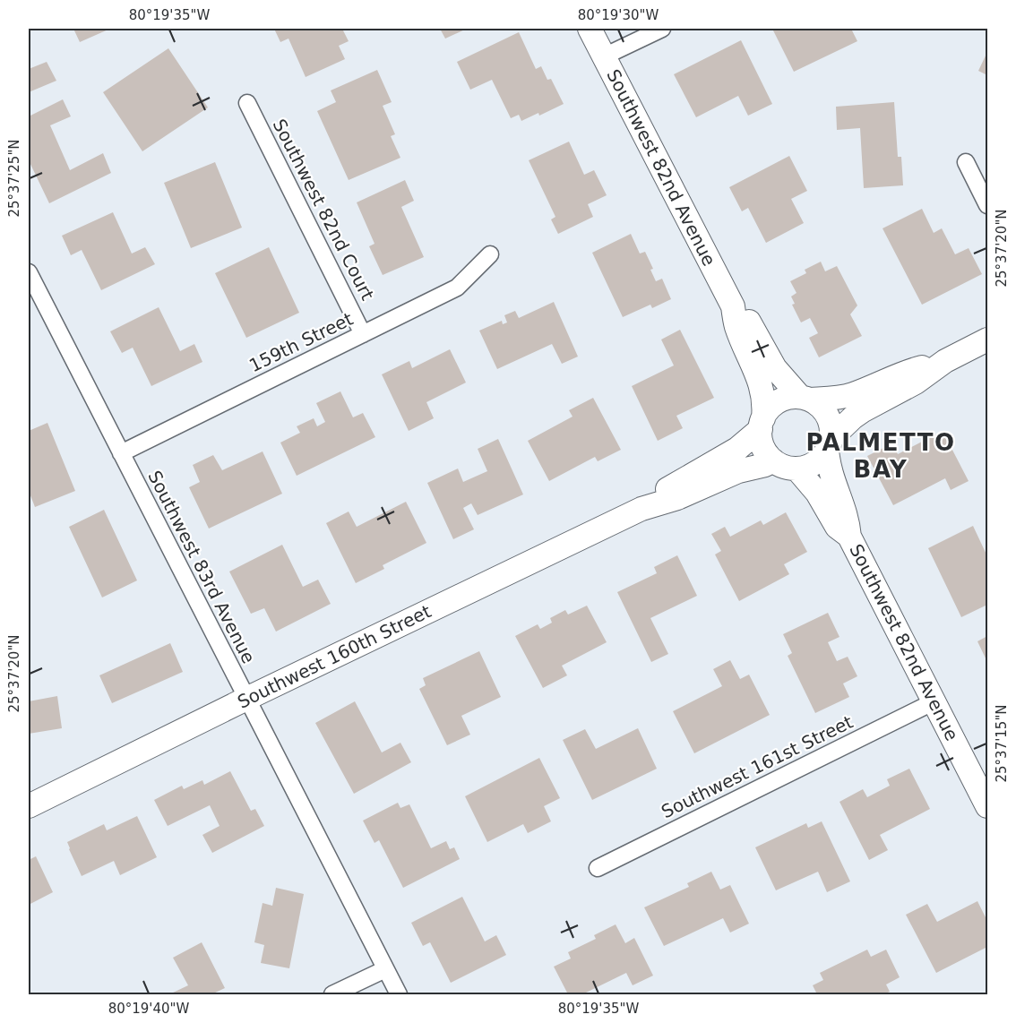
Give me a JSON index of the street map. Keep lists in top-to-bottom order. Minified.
{"streets":{"street":["Southwest 82nd Avenue","Southwest 82nd Court","159th Street","Southwest 83rd Avenue","Southwest 160th Street","Southwest 161st Street"]},"crossings":[["Southwest 82nd Avenue","Southwest 160th Street"],["Southwest 82nd Avenue","Southwest 161st Street"],["Southwest 82nd Court","159th Street"],["159th Street","Southwest 83rd Avenue"],["Southwest 83rd Avenue","Southwest 160th Street"]],"districts":["PALMETTO BAY"],"coordinates":["80°19'35\"W","80°19'30\"W","25°37'25\"N","25°37'20\"N","25°37'15\"N","80°19'40\"W"]}
